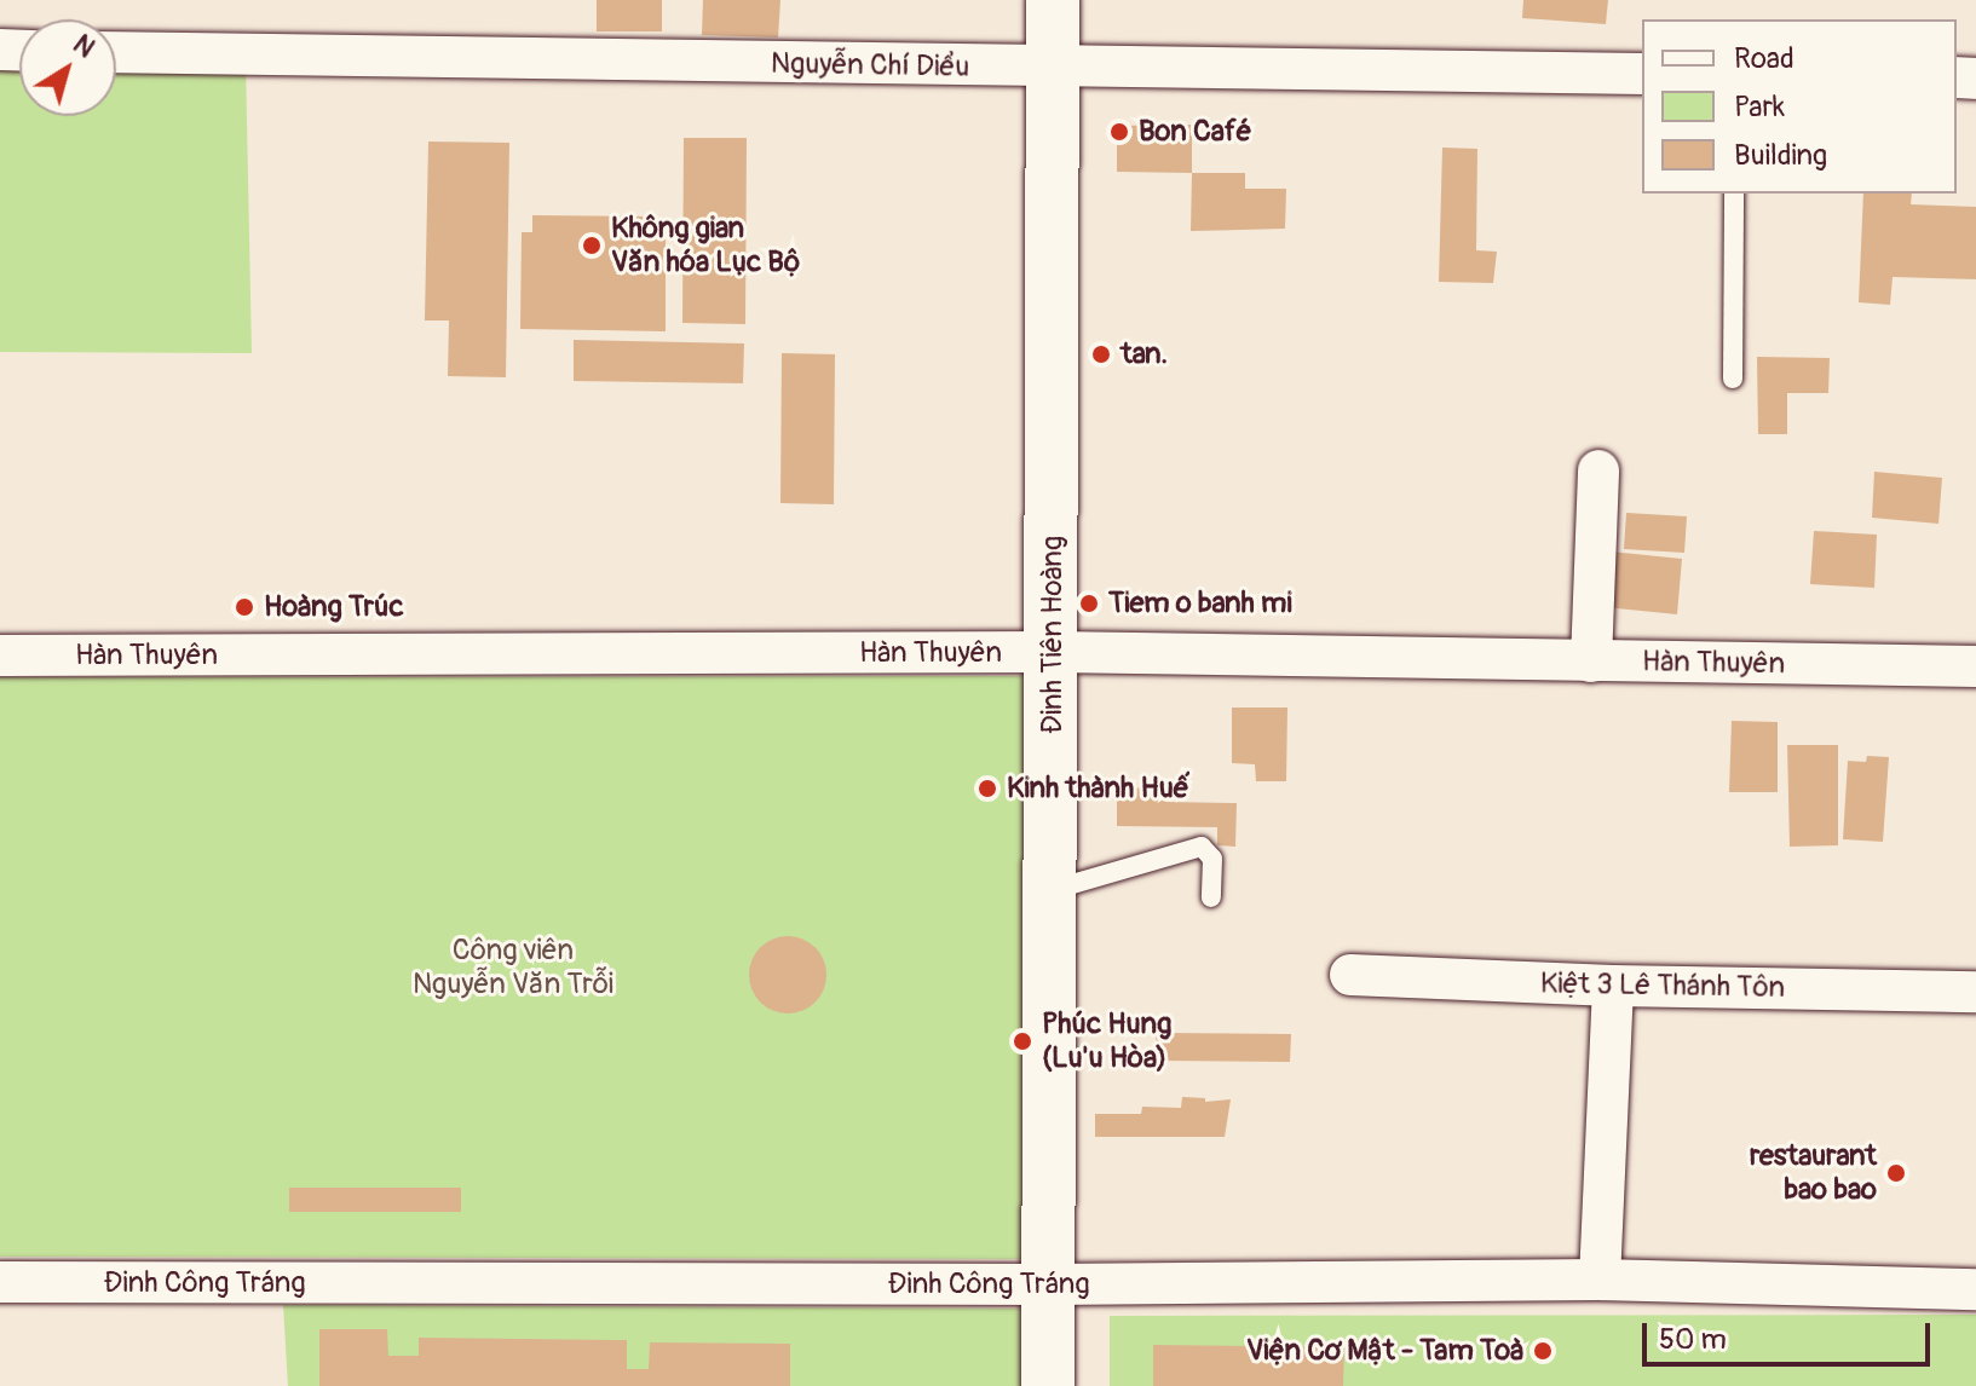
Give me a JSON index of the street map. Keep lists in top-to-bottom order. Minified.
{"streets":{"main road":["Đinh Tiên Hoàng"],"street":["Nguyễn Chí Diểu","Hàn Thuyên","Kiệt 3 Lê Thánh Tôn","Đinh Công Tráng"]},"crossings":[["Nguyễn Chí Diểu","Đinh Tiên Hoàng"],["Đinh Tiên Hoàng","Hàn Thuyên"],["Đinh Tiên Hoàng","Đinh Công Tráng"]],"parks":["Công viên Nguyễn Văn Trỗi"],"places":["Bon Café","Không gian Văn hóa Lục Bộ","tan.","Tiem o banh mi","Hoàng Trúc","Kinh thành Huế","Phúc Hung (Lu'u Hòa)","restaurant bao bao","Viện Cơ Mật - Tam Toà"],"legend":["Road","Park","Building"],"scale_bar":"50 m","north":"top right"}
